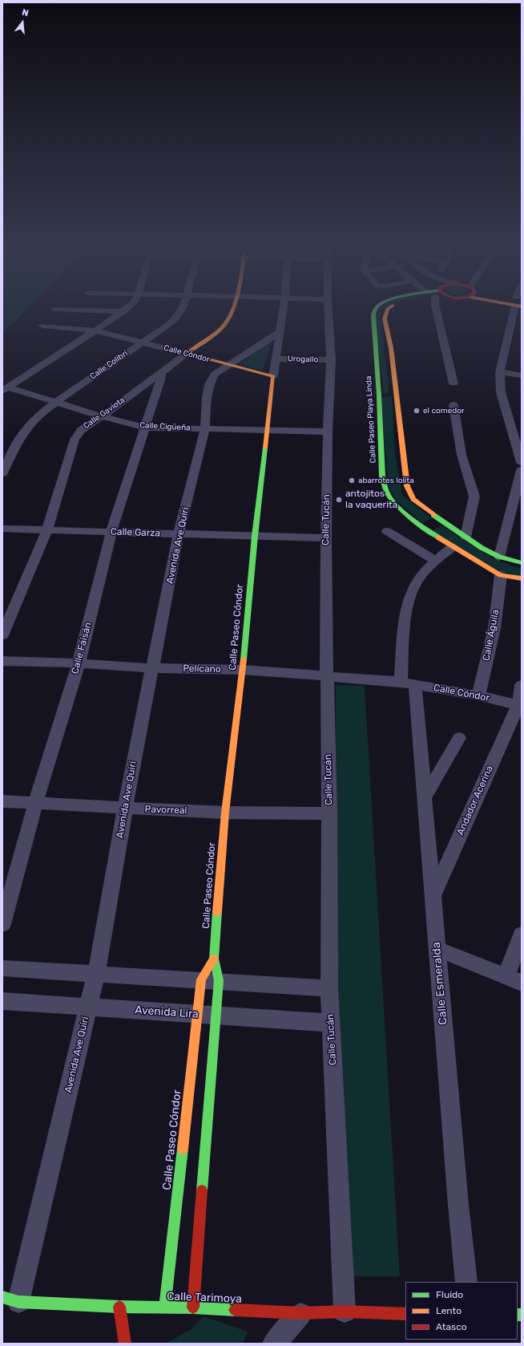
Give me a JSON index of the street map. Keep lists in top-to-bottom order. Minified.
{"streets":{"street":["Calle Cóndor","Urogallo","Calle Colibrí","Calle Gaviota","Calle Paseo Playa Linda","Calle Cigüeña","Calle Tucán","Calle Garza","Avenida Ave Quiri","Calle Paseo Cóndor","Calle Águila","Calle Faisán","Pelícano","Andador Acerina","Pavorreal","Calle Esmeralda","Avenida Lira","Calle Tarimoya"]},"crossings":[["Calle Cóndor","Calle Colibrí"],["Calle Cóndor","Calle Gaviota"],["Calle Cóndor","Avenida Ave Quiri"],["Calle Cóndor","Calle Paseo Cóndor"],["Calle Cóndor","Calle Águila"],["Calle Cóndor","Pelícano"],["Calle Cóndor","Andador Acerina"],["Calle Cóndor","Calle Esmeralda"],["Urogallo","Calle Tucán"],["Urogallo","Calle Paseo Cóndor"],["Calle Colibrí","Calle Cigüeña"],["Calle Gaviota","Calle Cigüeña"],["Calle Gaviota","Calle Garza"],["Calle Gaviota","Calle Faisán"],["Calle Paseo Playa Linda","Calle Águila"],["Calle Paseo Playa Linda","Calle Esmeralda"],["Calle Cigüeña","Calle Tucán"],["Calle Cigüeña","Avenida Ave Quiri"],["Calle Cigüeña","Calle Paseo Cóndor"],["Calle Cigüeña","Calle Faisán"],["Calle Tucán","Calle Garza"],["Calle Tucán","Pelícano"],["Calle Tucán","Pavorreal"],["Calle Tucán","Avenida Lira"],["Calle Tucán","Calle Tarimoya"],["Calle Garza","Avenida Ave Quiri"],["Calle Garza","Calle Paseo Cóndor"],["Calle Garza","Calle Faisán"],["Avenida Ave Quiri","Calle Paseo Cóndor"],["Avenida Ave Quiri","Pelícano"],["Avenida Ave Quiri","Pavorreal"],["Avenida Ave Quiri","Avenida Lira"],["Avenida Ave Quiri","Calle Tarimoya"],["Calle Paseo Cóndor","Pelícano"],["Calle Paseo Cóndor","Pavorreal"],["Calle Paseo Cóndor","Avenida Lira"],["Calle Paseo Cóndor","Calle Tarimoya"],["Calle Faisán","Pelícano"],["Calle Faisán","Pavorreal"],["Pelícano","Calle Esmeralda"],["Andador Acerina","Calle Esmeralda"]],"places":["el comedor","abarrotes lolita","antojitos la vaquerita"],"legend":["Fluido","Lento","Atasco"],"north":"top"}
